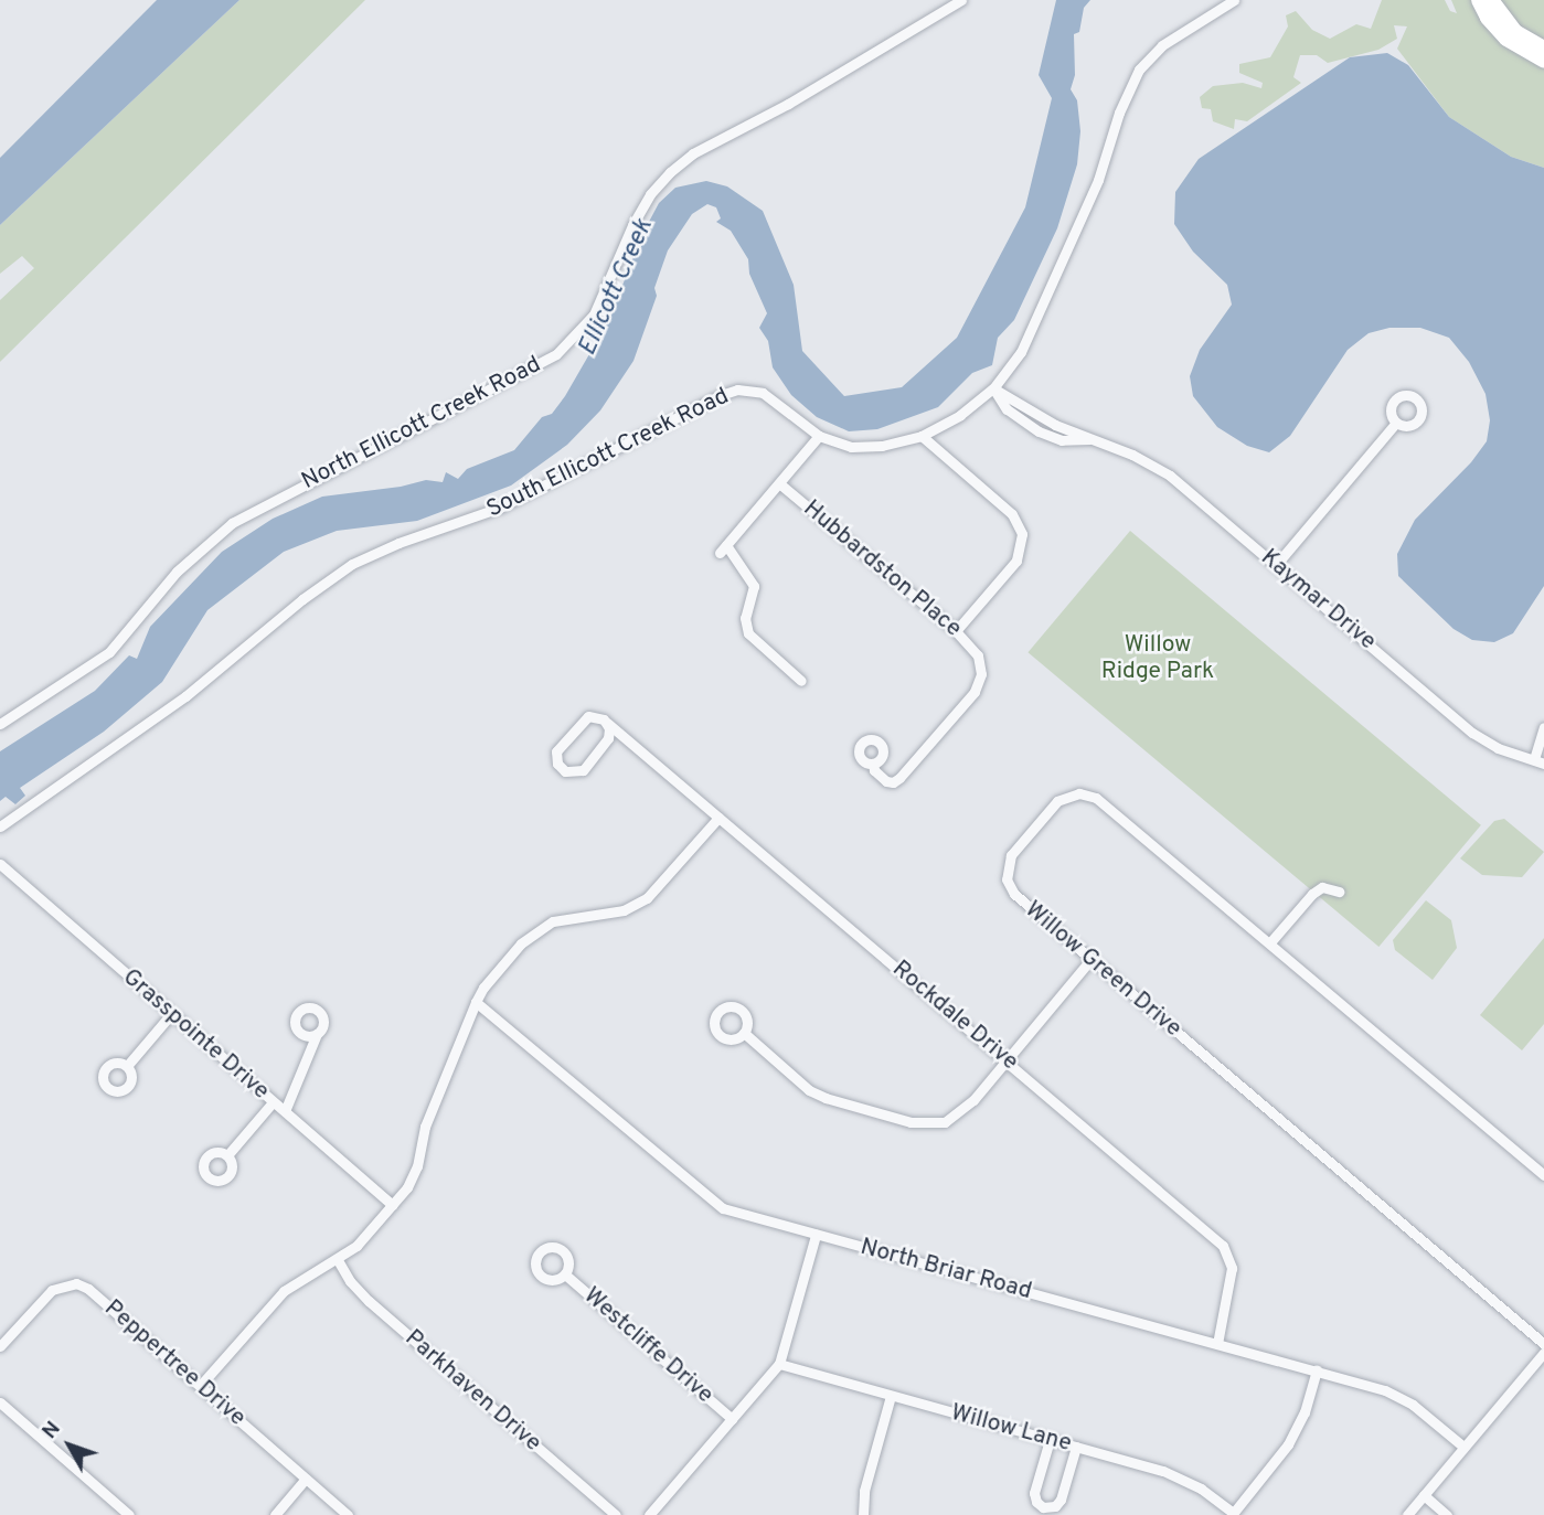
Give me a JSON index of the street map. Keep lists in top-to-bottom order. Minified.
{"streets":{"street":["North Ellicott Creek Road","South Ellicott Creek Road","Hubbardston Place","Kaymar Drive","Willow Green Drive","Rockdale Drive","Grasspointe Drive","North Briar Road","Westcliffe Drive","Peppertree Drive","Parkhaven Drive","Willow Lane"]},"crossings":[["South Ellicott Creek Road","Kaymar Drive"],["Rockdale Drive","North Briar Road"]],"water":["Ellicott Creek"],"parks":["Willow Ridge Park"],"north":"top left"}
